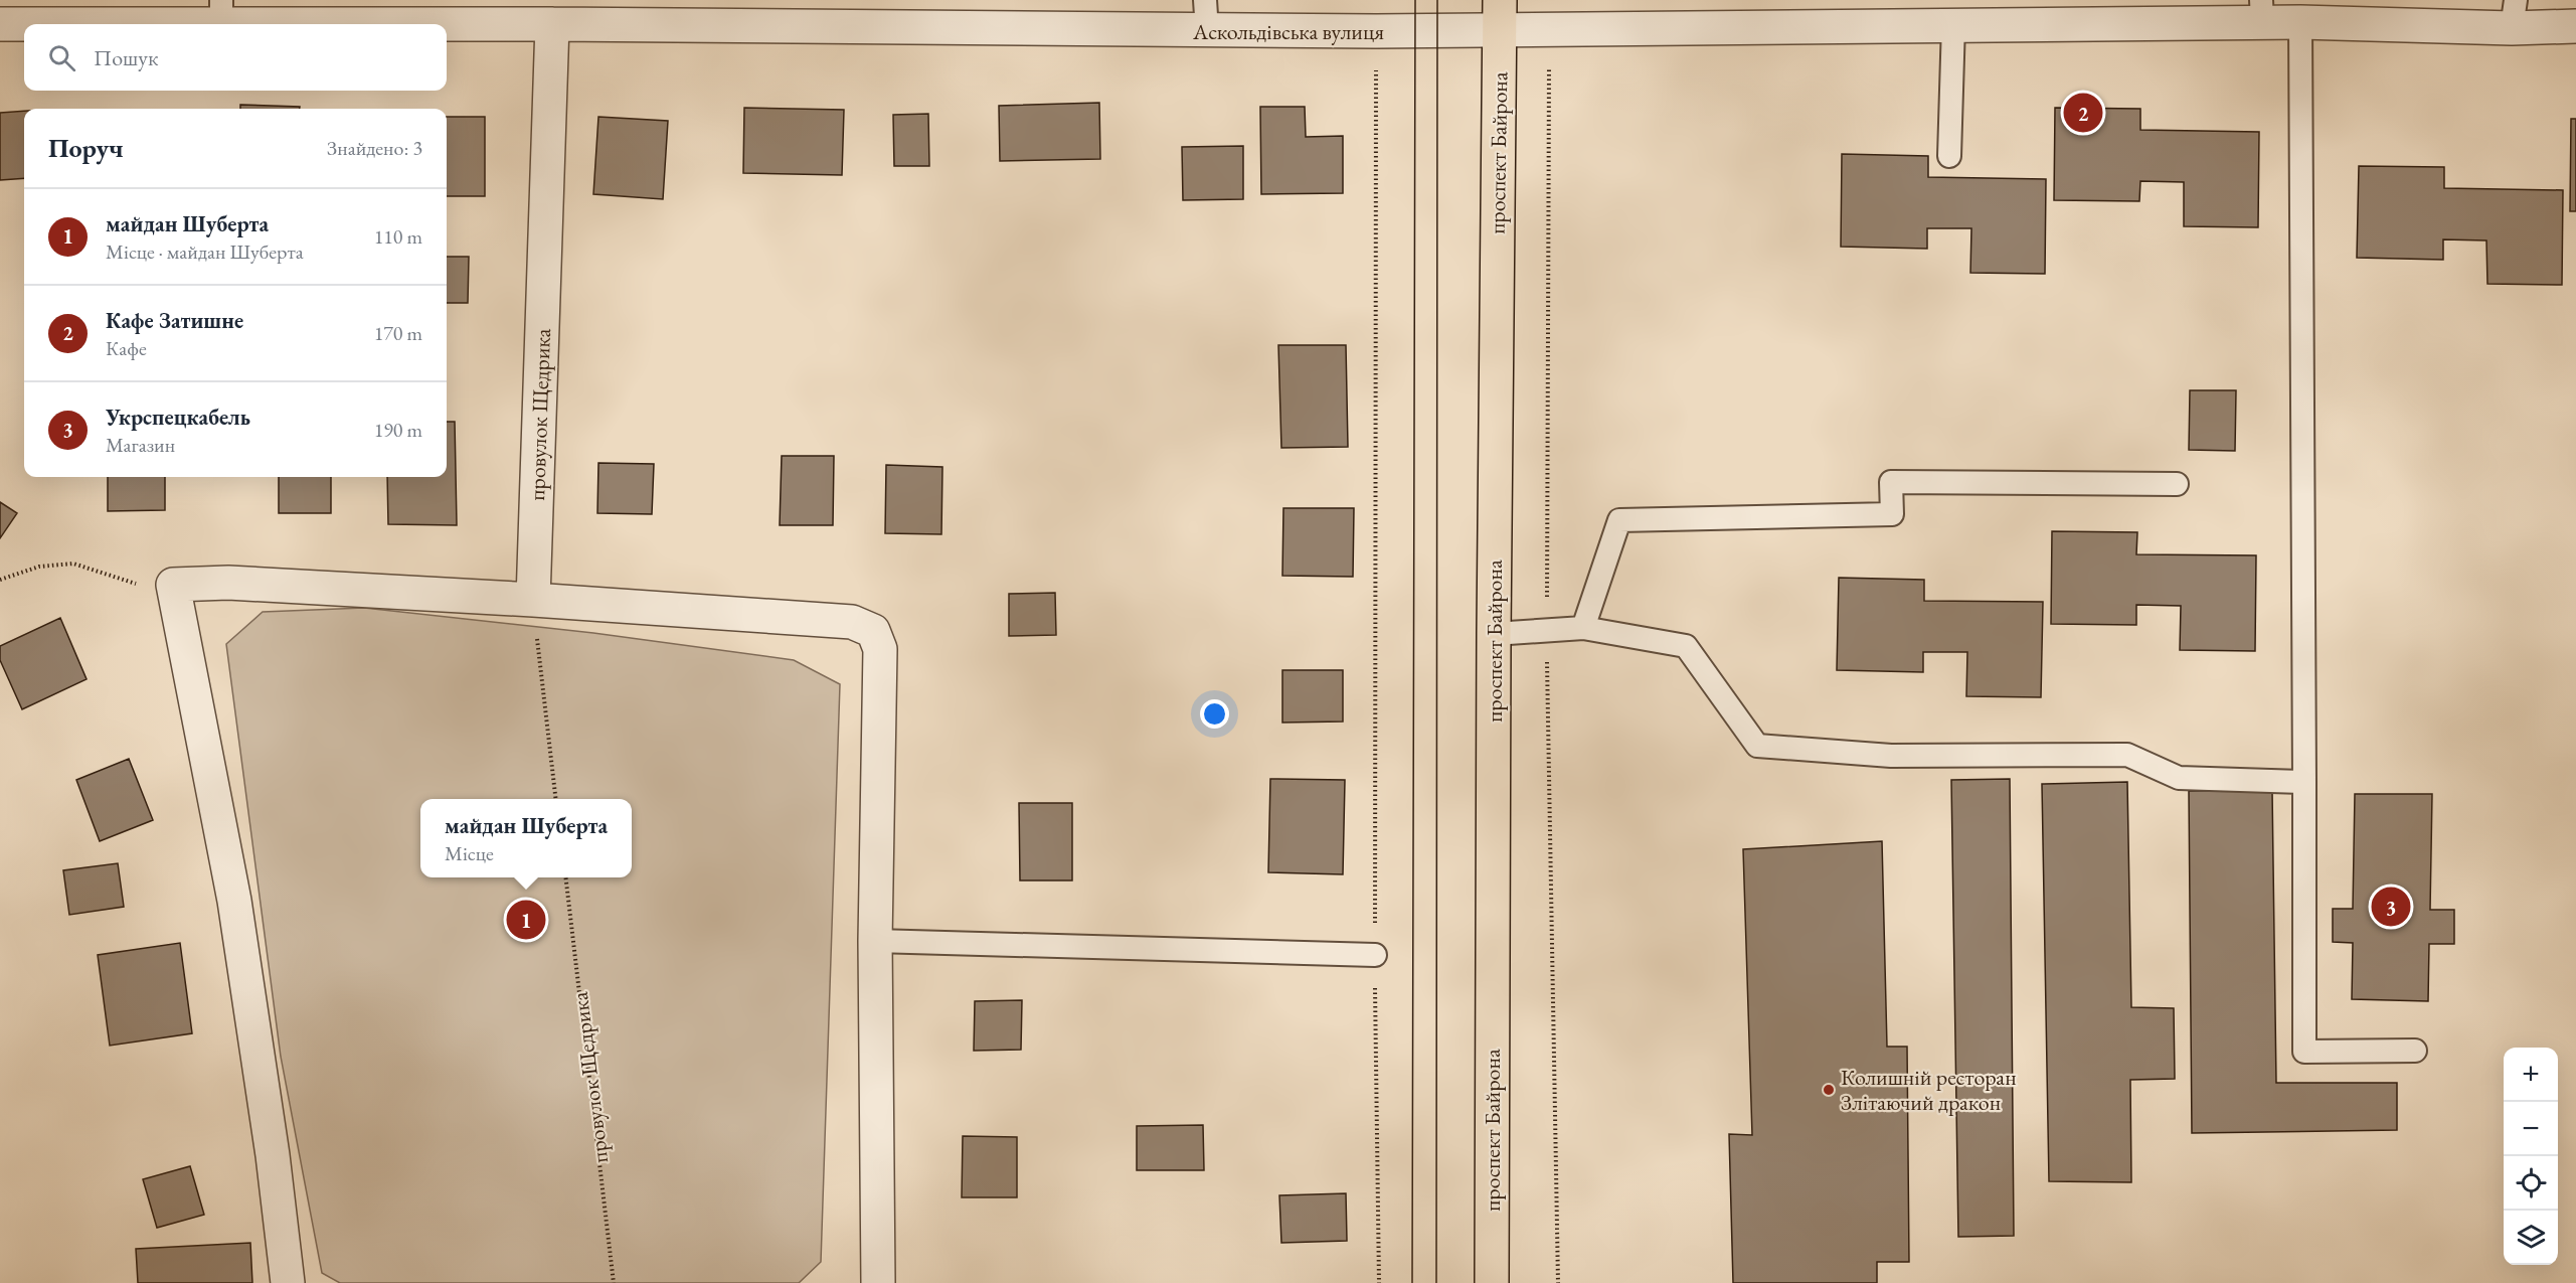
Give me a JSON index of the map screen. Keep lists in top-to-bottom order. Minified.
{"streets":{"main road":["проспект Байрона"],"street":["Аскольдівська вулиця","провулок Щедрика"]},"crossings":[["Аскольдівська вулиця","проспект Байрона"],["Аскольдівська вулиця","провулок Щедрика"]],"places":["Колишній ресторан Злітаючий дракон"],"page":{"search":"Пошук","pins":["2","3","1"],"heading":["Поруч","Знайдено: 3"],"list":[{"mark":"1","name":"майдан Шуберта","note":"Місце · майдан Шуберта","value":"110 m"},{"mark":"2","name":"Кафе Затишне","note":"Кафе","value":"170 m"},{"mark":"3","name":"Укрспецкабель","note":"Магазин","value":"190 m"}],"popup":["майдан Шуберта","Місце"],"map_buttons":["+","−"]}}
